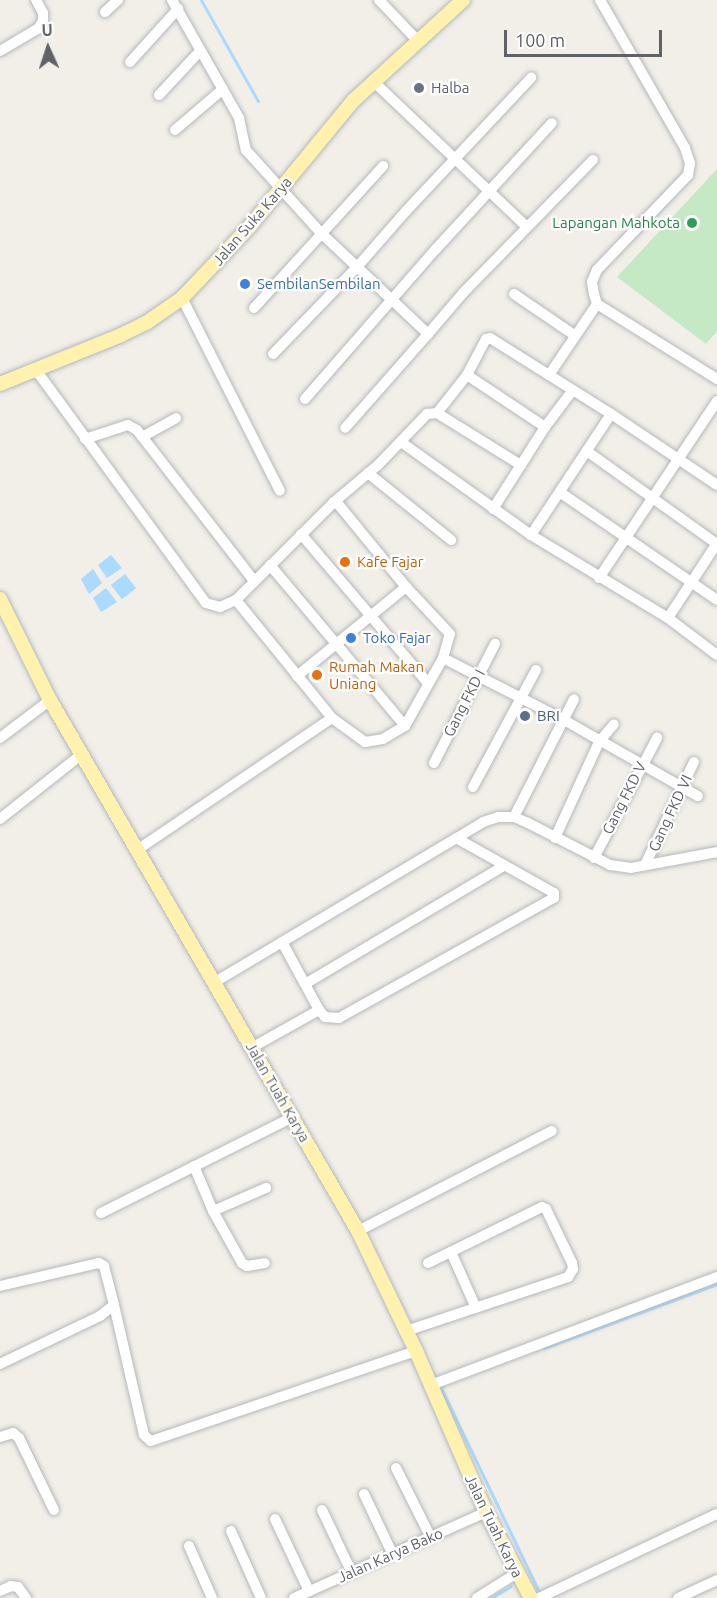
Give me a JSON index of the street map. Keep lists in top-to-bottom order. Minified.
{"streets":{"main road":["Jalan Suka Karya","Jalan Tuah Karya"],"street":["Gang FKD I","Gang FKD V","Gang FKD VI","Jalan Karya Bako"]},"crossings":[["Jalan Tuah Karya","Jalan Karya Bako"]],"places":["Halba","Lapangan Mahkota","SembilanSembilan","Kafe Fajar","Toko Fajar","Rumah Makan Uniang","BRI"],"scale_bar":"100 m","north":"top"}
